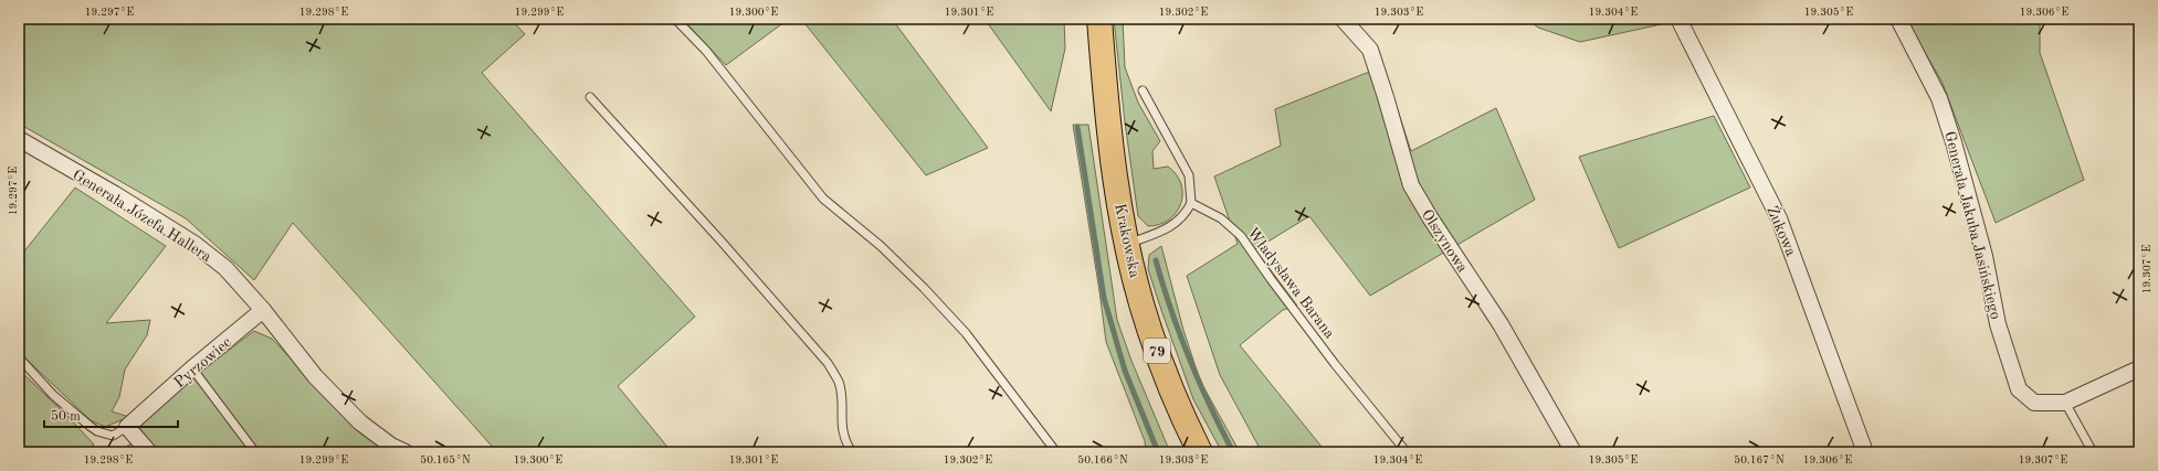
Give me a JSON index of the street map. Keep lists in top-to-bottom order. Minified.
{"streets":{"main road":["Krakowska","79"],"street":["Generała Józefa Hallera","Generała Jakuba Jasińskiego","Żukowa","Olszynowa","Pyrzowiec"],"lane":["Władysława Barana"]},"crossings":[["Generała Józefa Hallera","Pyrzowiec"]],"scale_bar":"50 m","coordinates":["19.297°E","19.298°E","19.299°E","19.300°E","19.301°E","19.302°E","19.303°E","19.304°E","19.305°E","19.306°E","19.307°E","50.165°N","50.166°N","50.167°N"]}
